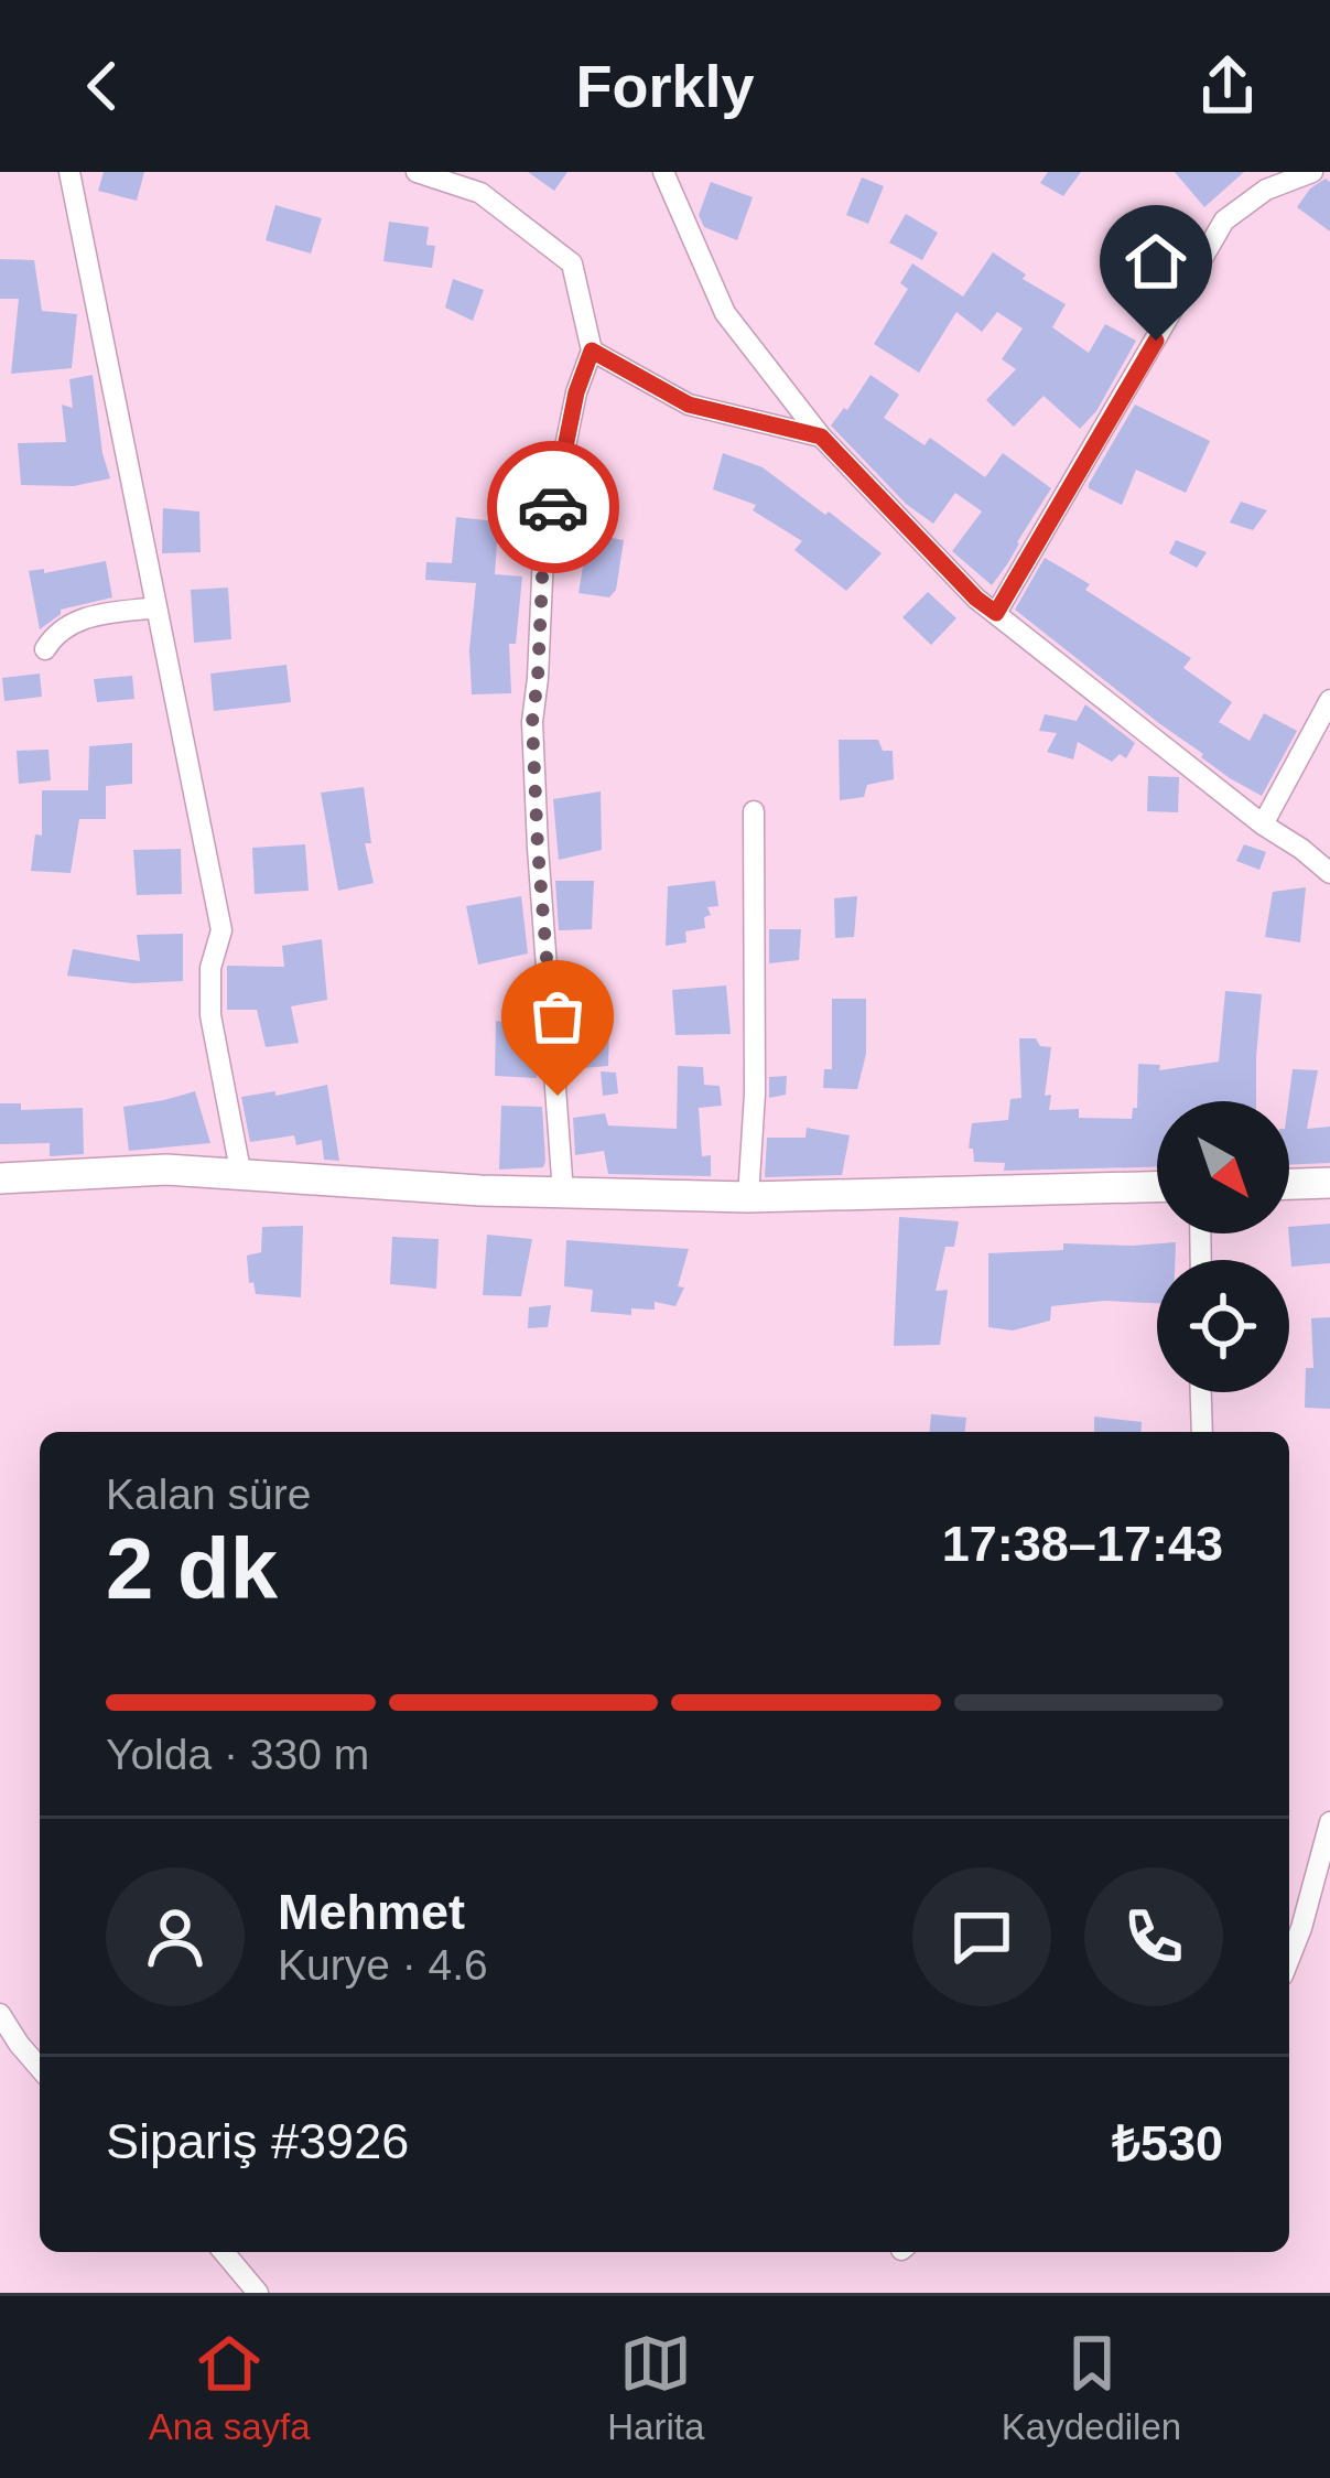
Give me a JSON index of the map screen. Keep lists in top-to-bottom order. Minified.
{"north":"bottom right","page":{"header":"Forkly","heading":["2 dk","Kalan süre","17:38–17:43"],"panel":["Mehmet","Kurye · 4.6","Sipariş #3926","₺530"],"bar":"Yolda · 330 m","tabs":["Ana sayfa","Harita","Kaydedilen"]}}
